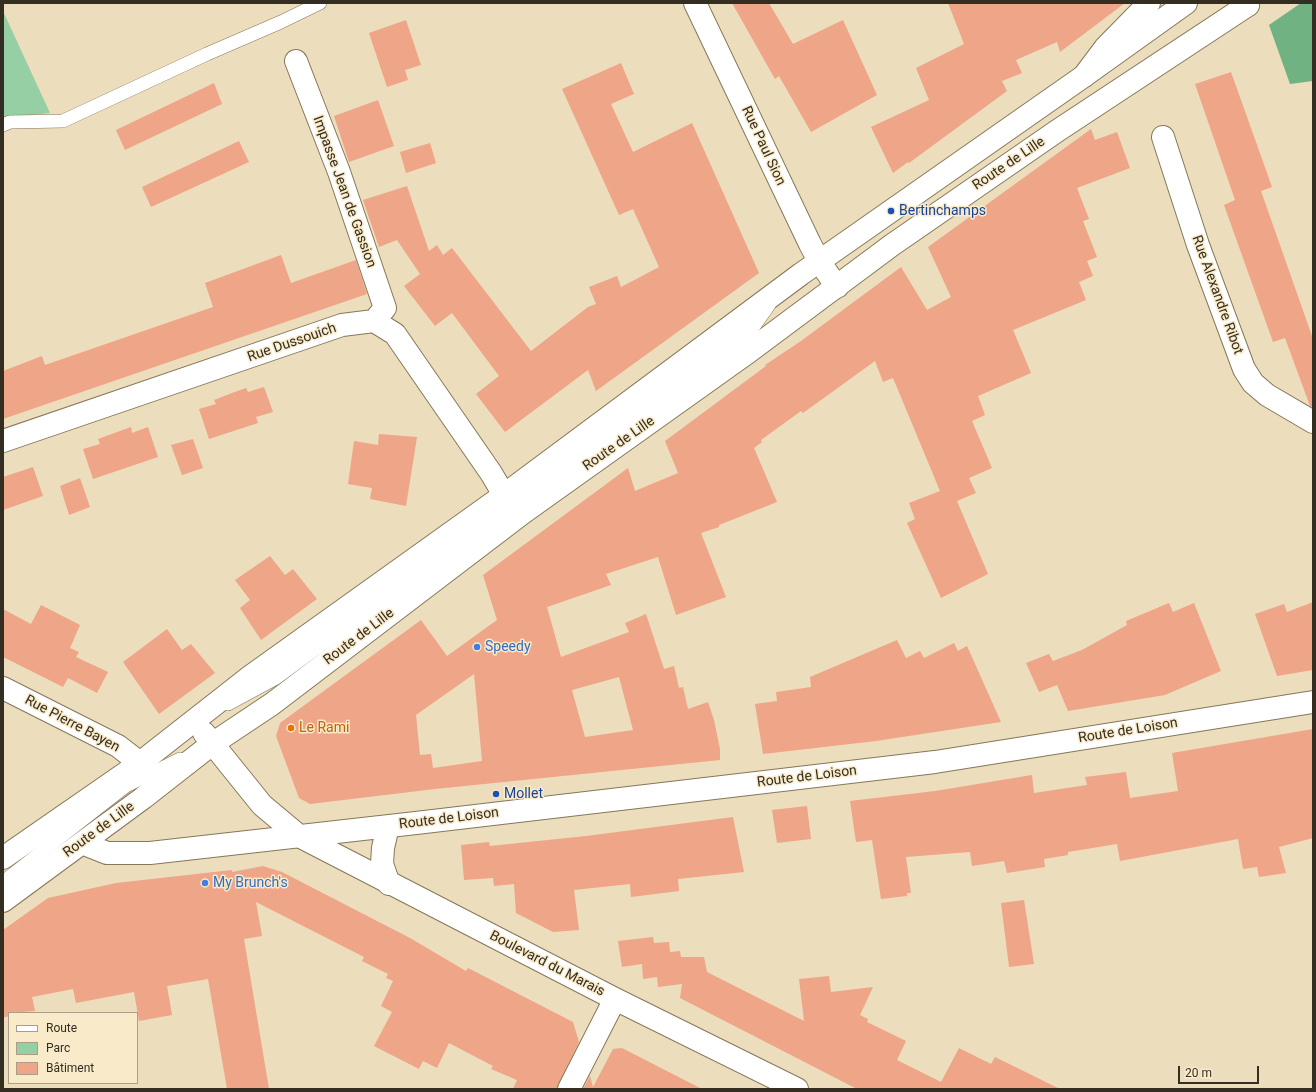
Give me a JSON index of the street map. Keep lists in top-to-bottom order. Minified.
{"streets":{"main road":["Rue Paul Sion","Route de Lille","Impasse Jean de Gassion","Rue Alexandre Ribot","Rue Dussouich","Rue Pierre Bayen","Route de Loison","Boulevard du Marais"]},"crossings":[["Rue Paul Sion","Route de Lille"],["Route de Lille","Rue Pierre Bayen"],["Route de Lille","Route de Loison"],["Impasse Jean de Gassion","Rue Dussouich"],["Route de Loison","Boulevard du Marais"]],"places":["Bertinchamps","Speedy","Le Rami","Mollet","My Brunch's"],"legend":["Route","Parc","Bâtiment"],"scale_bar":"20 m"}
